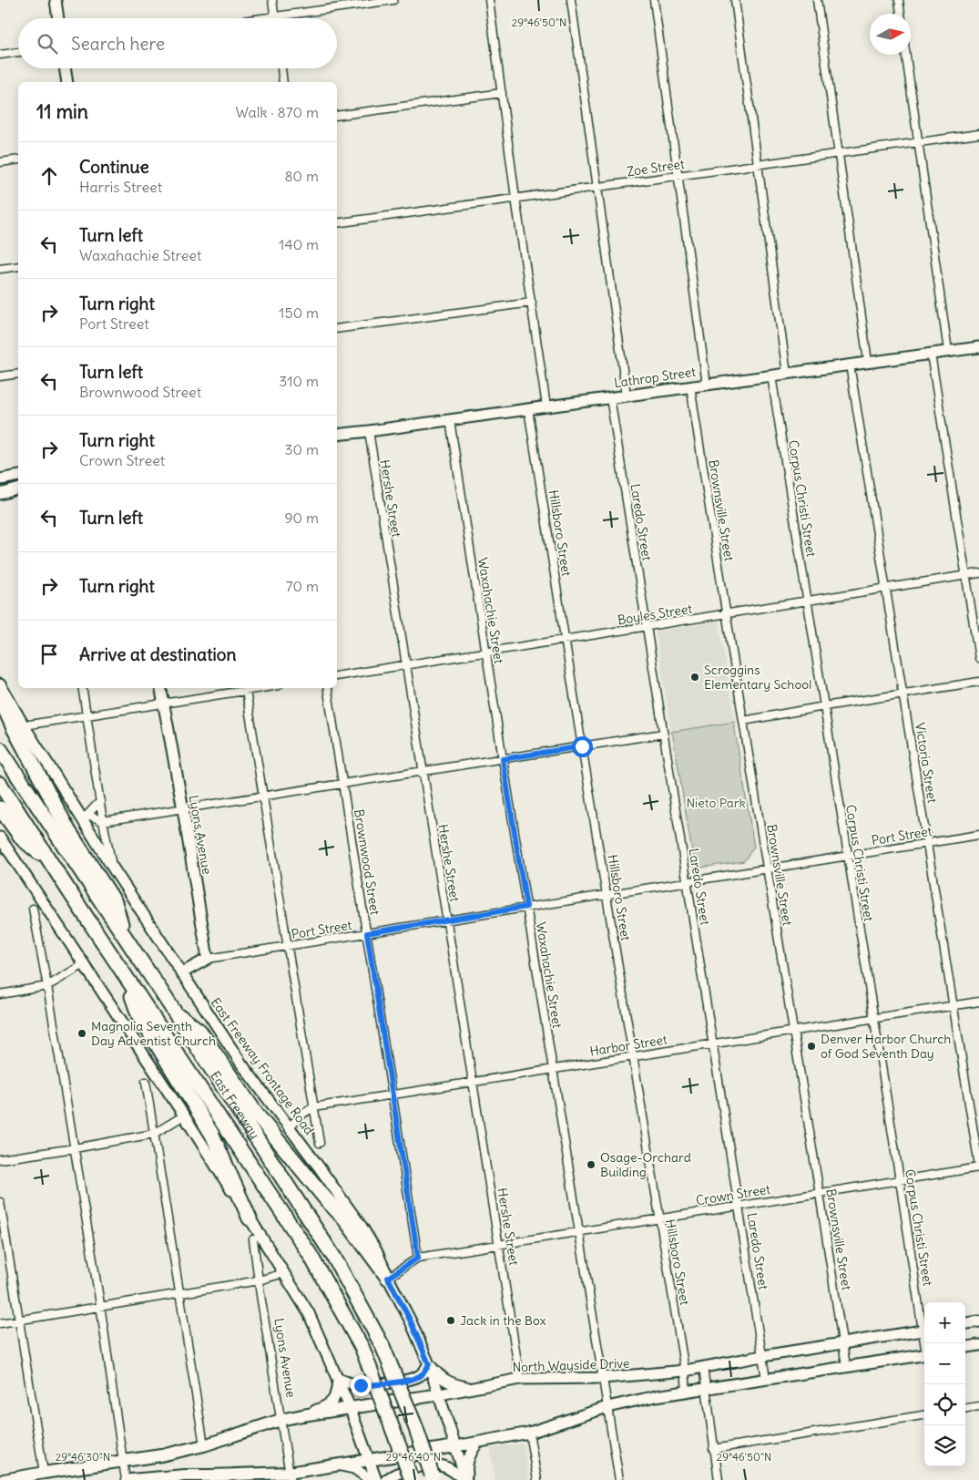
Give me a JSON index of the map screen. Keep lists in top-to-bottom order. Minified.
{"streets":{"highway":["East Freeway"],"main road":["Lathrop Street","Lyons Avenue","East Freeway Frontage Road","North Wayside Drive"],"street":["Zoe Street","Hershe Street","Corpus Christi Street","Brownsville Street","Laredo Street","Hillsboro Street","Waxahachie Street","Boyles Street","Victoria Street","Port Street","Brownwood Street","Harbor Street","Crown Street"]},"crossings":[["Lathrop Street","Hershe Street"],["Lathrop Street","Corpus Christi Street"],["Lathrop Street","Brownsville Street"],["Lathrop Street","Laredo Street"],["Lathrop Street","Hillsboro Street"],["Lathrop Street","Waxahachie Street"],["Lathrop Street","Victoria Street"],["Hershe Street","Boyles Street"],["Hershe Street","Port Street"],["Hershe Street","Harbor Street"],["Hershe Street","Crown Street"],["Hershe Street","North Wayside Drive"],["Corpus Christi Street","Boyles Street"],["Corpus Christi Street","Port Street"],["Corpus Christi Street","Harbor Street"],["Corpus Christi Street","Crown Street"],["Brownsville Street","Boyles Street"],["Brownsville Street","Port Street"],["Brownsville Street","Harbor Street"],["Brownsville Street","Crown Street"],["Brownsville Street","North Wayside Drive"],["Laredo Street","Boyles Street"],["Laredo Street","Port Street"],["Laredo Street","Harbor Street"],["Laredo Street","Crown Street"],["Laredo Street","North Wayside Drive"],["Hillsboro Street","Boyles Street"],["Hillsboro Street","Port Street"],["Hillsboro Street","Harbor Street"],["Hillsboro Street","Crown Street"],["Hillsboro Street","North Wayside Drive"],["Waxahachie Street","Boyles Street"],["Waxahachie Street","Port Street"],["Waxahachie Street","Harbor Street"],["Waxahachie Street","Crown Street"],["Waxahachie Street","North Wayside Drive"],["Boyles Street","Victoria Street"],["Victoria Street","Port Street"],["Victoria Street","Harbor Street"],["Victoria Street","Crown Street"],["Lyons Avenue","Port Street"],["Lyons Avenue","North Wayside Drive"],["Port Street","Brownwood Street"],["Brownwood Street","Harbor Street"],["Brownwood Street","Crown Street"],["Harbor Street","East Freeway Frontage Road"],["East Freeway Frontage Road","Crown Street"],["East Freeway Frontage Road","North Wayside Drive"]],"parks":["Nieto Park"],"places":["Scroggins Elementary School","Magnolia Seventh Day Adventist Church","Denver Harbor Church of God Seventh Day","Osage-Orchard Building","Jack in the Box"],"north":"right","page":{"search":"Search here","heading":["11 min","Walk · 870 m"],"list":[["Continue","Harris Street","80 m"],["Turn left","Waxahachie Street","140 m"],["Turn right","Port Street","150 m"],["Turn left","Brownwood Street","310 m"],["Turn right","Crown Street","30 m"],["Turn left","90 m"],["Turn right","70 m"],"Arrive at destination"],"map_buttons":["+","−"]},"coordinates":["29°46'50\"N","29°46'30\"N","29°46'40\"N"]}
